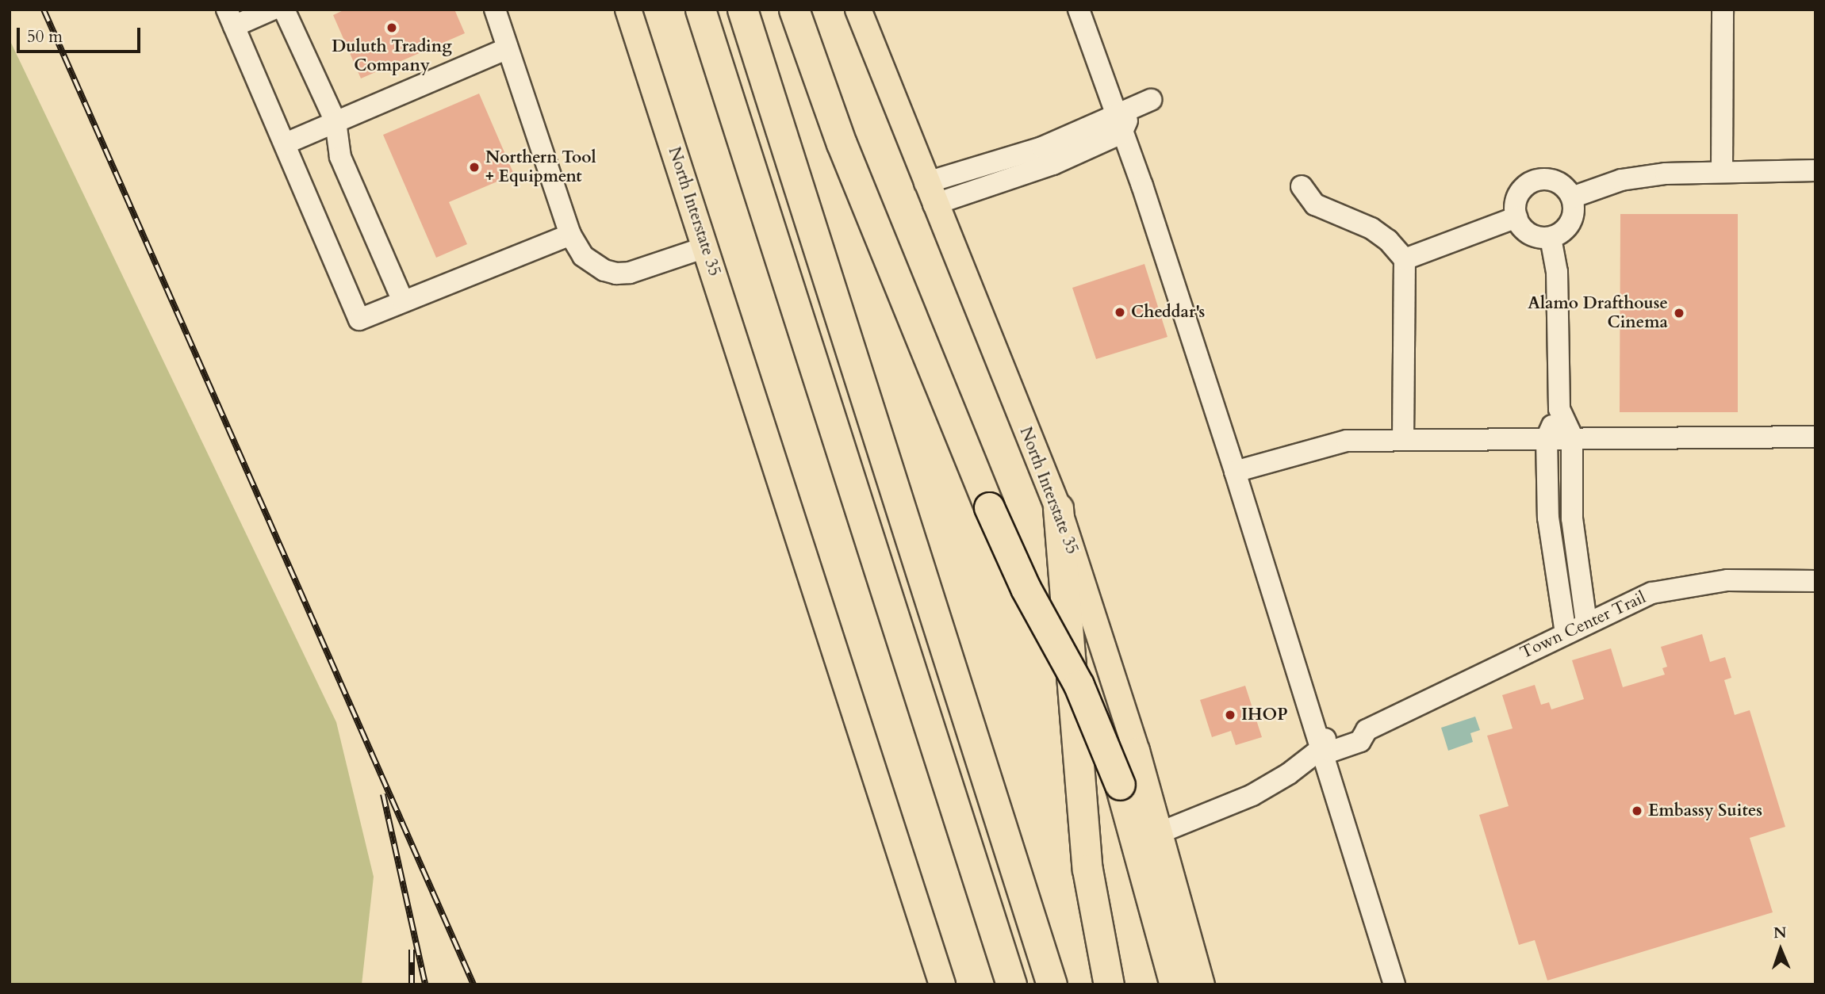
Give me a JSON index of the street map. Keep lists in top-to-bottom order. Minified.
{"streets":{"main road":["North Interstate 35"],"street":["Town Center Trail"]},"crossings":[["North Interstate 35","Town Center Trail"]],"places":["Duluth Trading Company","Northern Tool + Equipment","Cheddar's","Alamo Drafthouse Cinema","IHOP","Embassy Suites"],"scale_bar":"50 m","north":"top"}
